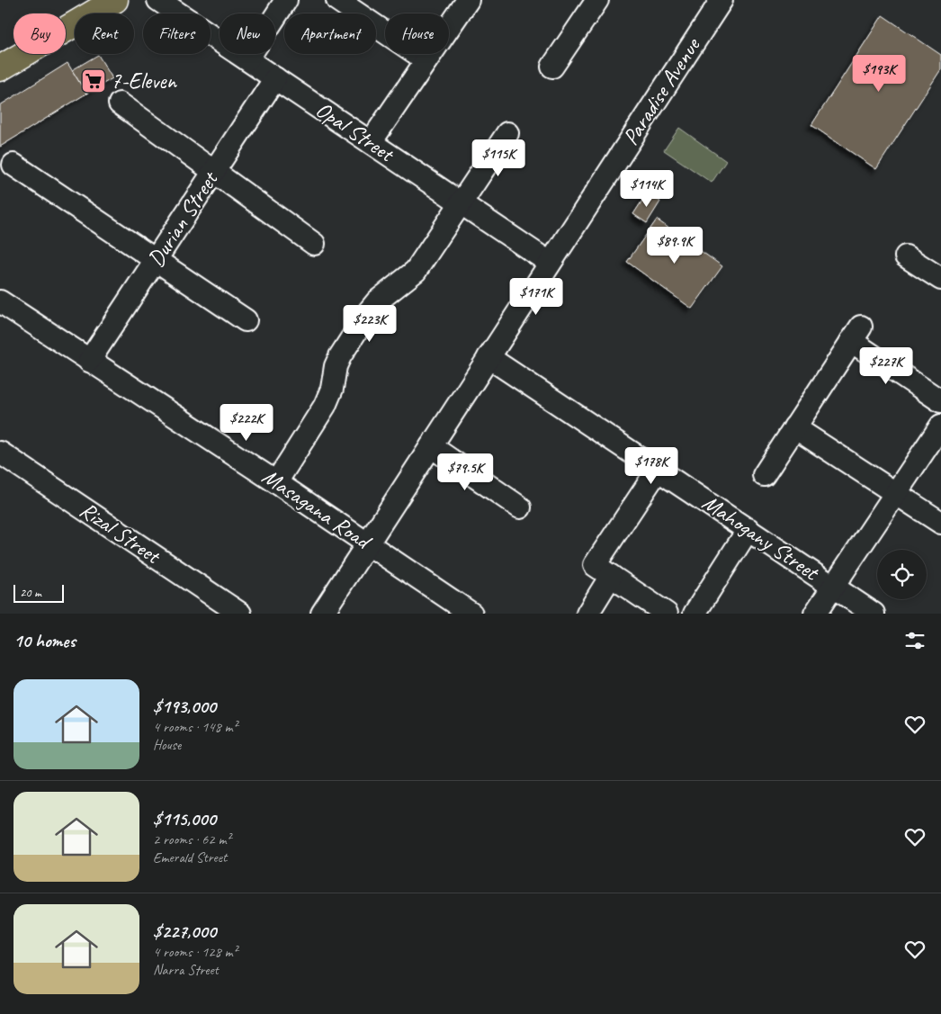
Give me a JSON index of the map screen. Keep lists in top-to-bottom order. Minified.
{"streets":{"street":["Paradise Avenue","Opal Street","Durian Street","Masagana Road","Rizal Street","Mahogany Street"]},"crossings":[["Paradise Avenue","Opal Street"],["Paradise Avenue","Masagana Road"],["Paradise Avenue","Mahogany Street"],["Opal Street","Durian Street"],["Durian Street","Masagana Road"]],"places":{"supermarket":["7-Eleven"]},"scale_bar":"20 m","page":{"chip":["Buy","Rent","Filters","New","Apartment","House"],"price":["$193K","$115K","$114K","$89.9K","$171K","$223K","$227K","$222K","$178K","$79.5K"],"scale":"20 m","heading":"10 homes","list":[{"name":"$193,000","note":"4 rooms · 148 m² · House"},{"name":"$115,000","note":"2 rooms · 62 m² · Emerald Street"},{"name":"$227,000","note":"4 rooms · 128 m² · Narra Street"}]}}
